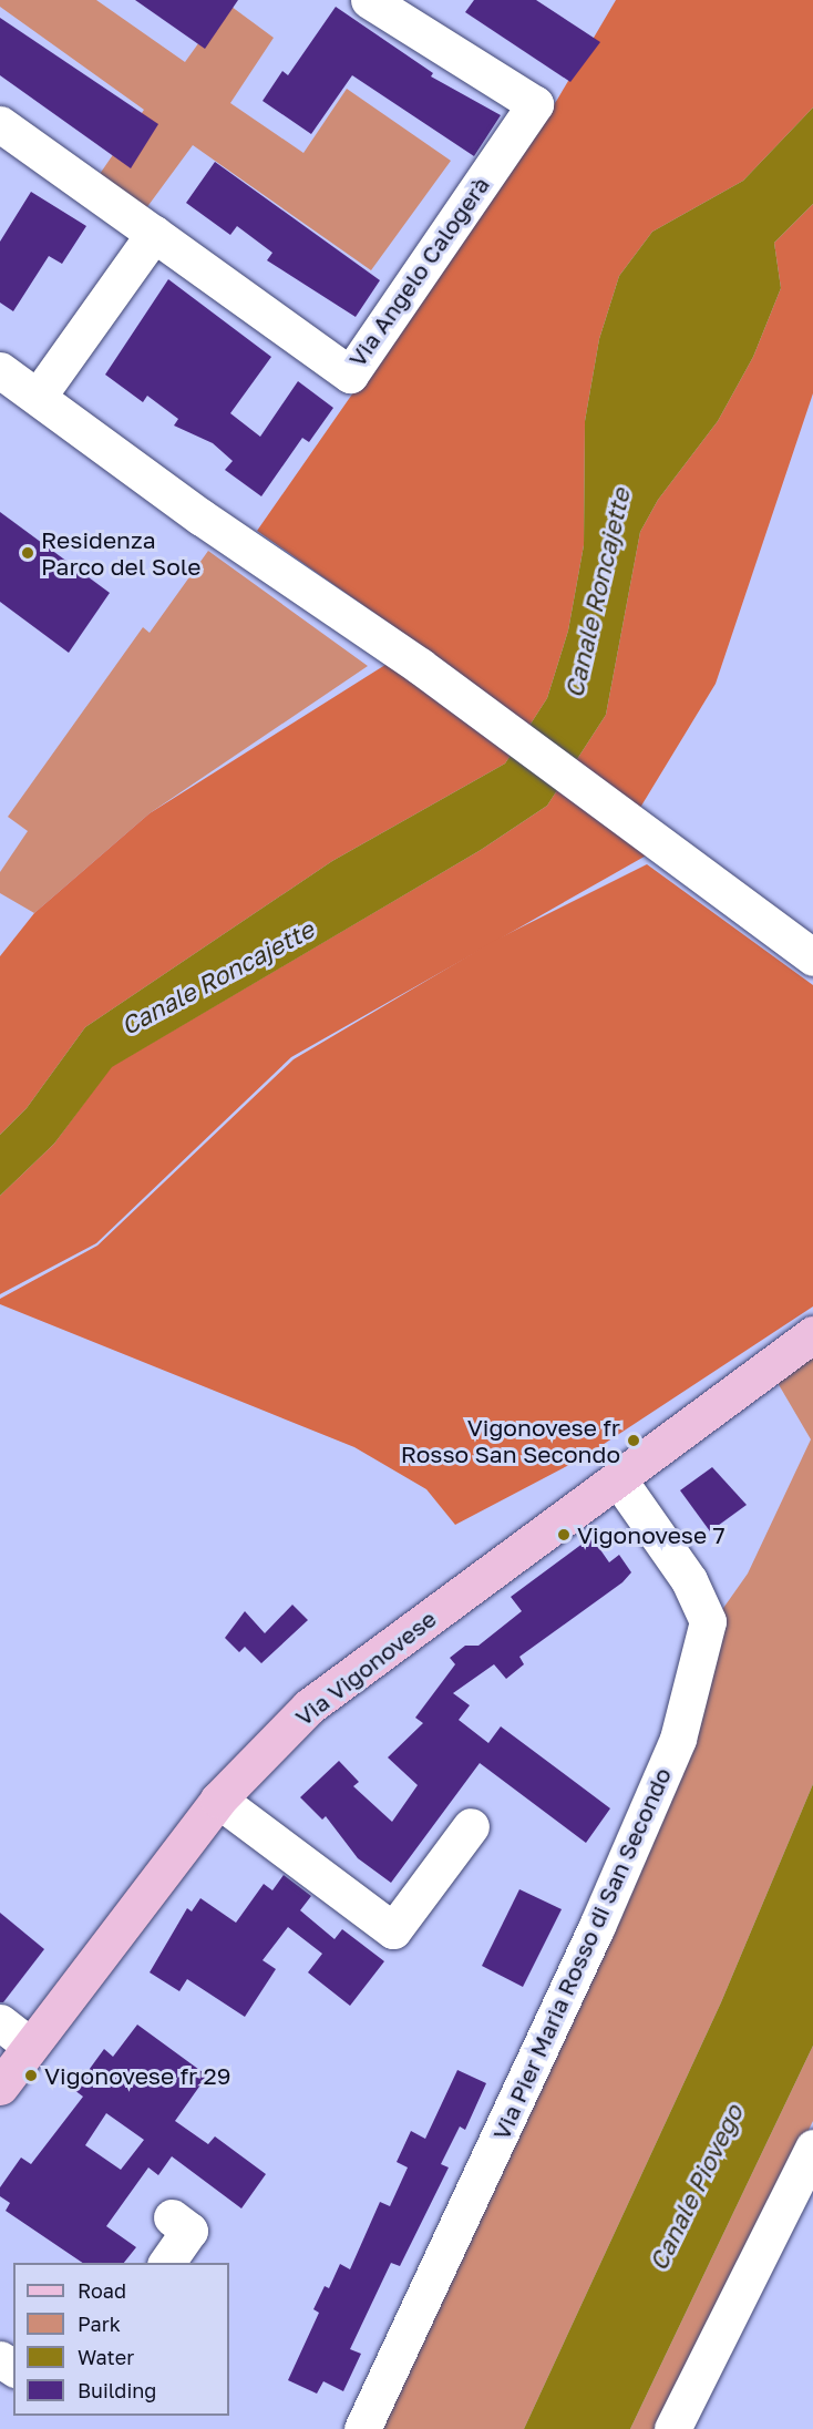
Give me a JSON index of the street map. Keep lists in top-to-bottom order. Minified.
{"streets":{"main road":["Via Vigonovese"],"street":["Via Angelo Calogerà","Via Pier Maria Rosso di San Secondo"]},"crossings":[["Via Vigonovese","Via Pier Maria Rosso di San Secondo"]],"water":["Canale Roncajette","Canale Piovego"],"places":["Residenza Parco del Sole","Vigonovese fr Rosso San Secondo","Vigonovese 7","Vigonovese fr 29"],"legend":["Road","Park","Water","Building"]}
